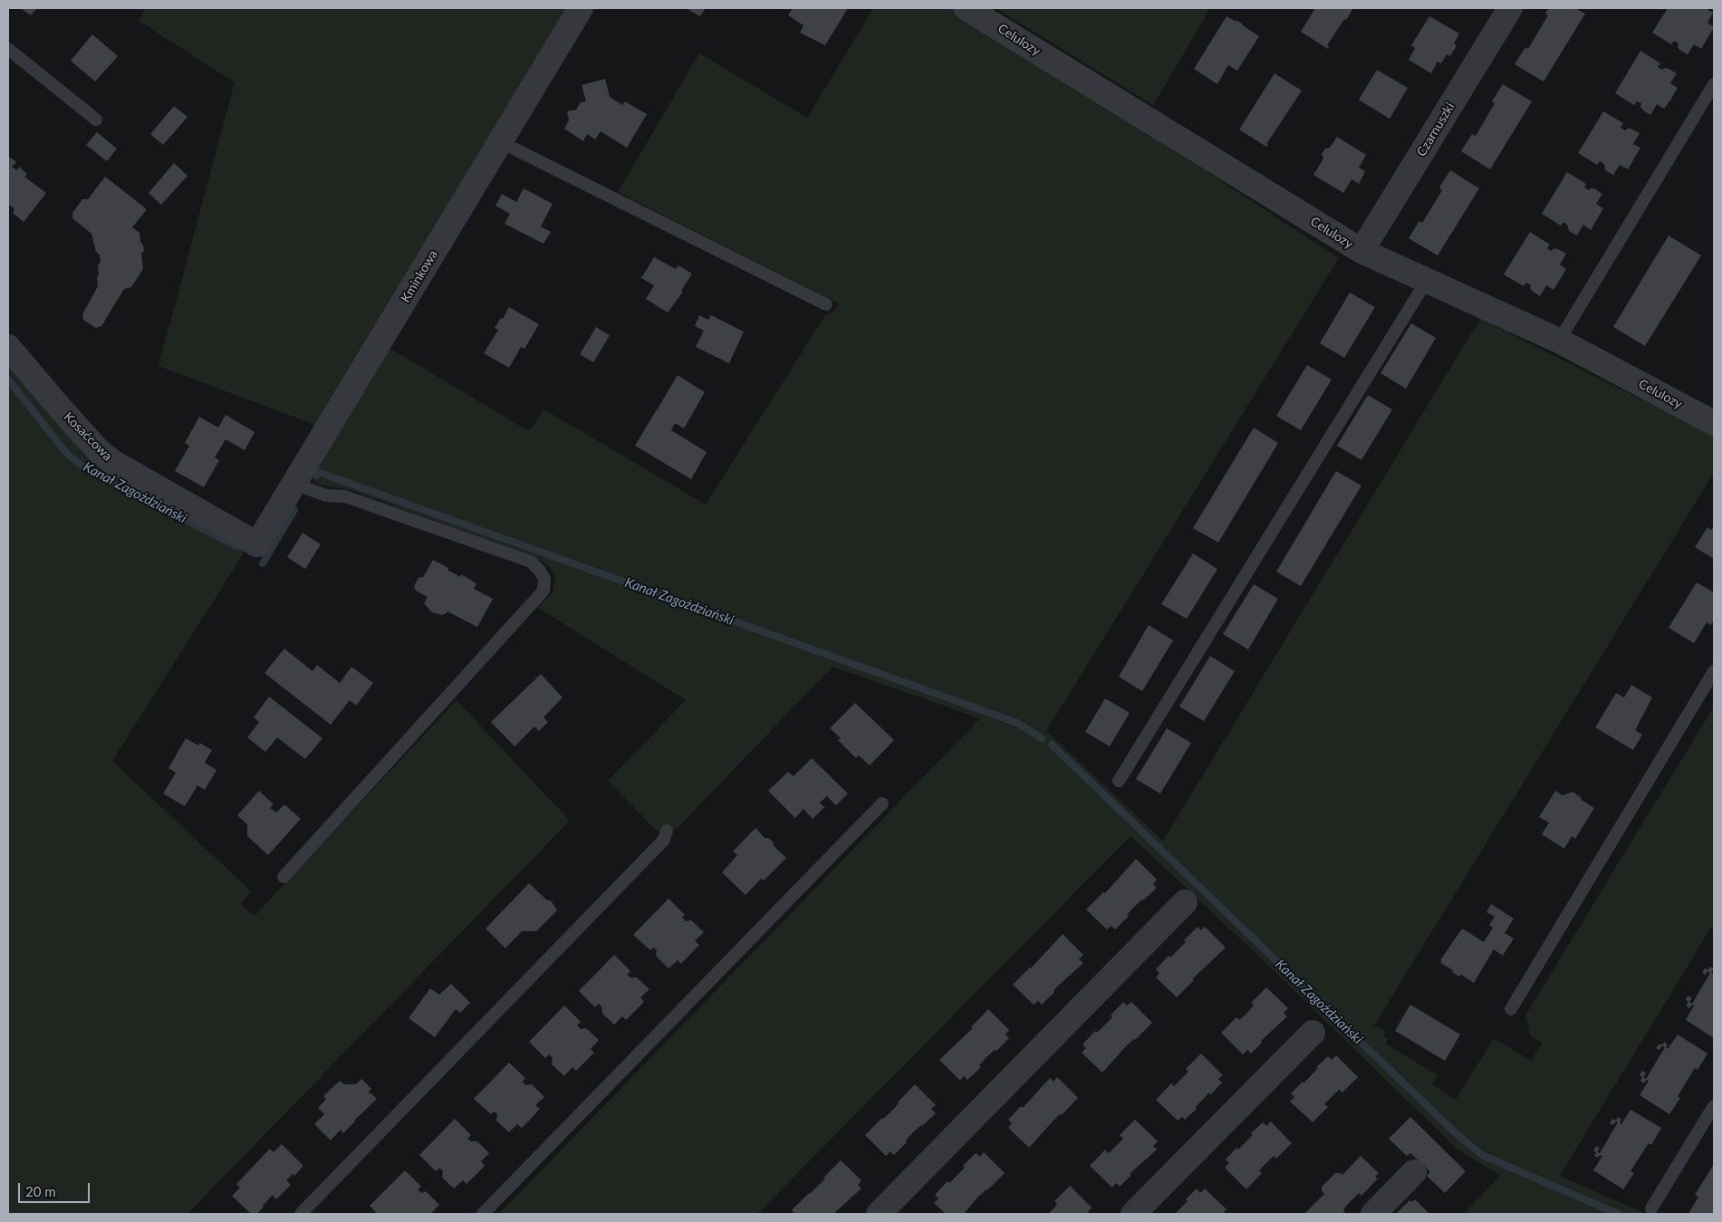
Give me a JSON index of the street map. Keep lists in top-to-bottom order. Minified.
{"streets":{"street":["Celulozy","Czarnuszki","Kminkowa","Kosaćcowa"]},"crossings":[["Celulozy","Czarnuszki"],["Kminkowa","Kosaćcowa"]],"water":["Kanał Zagoździański"],"scale_bar":"20 m"}
